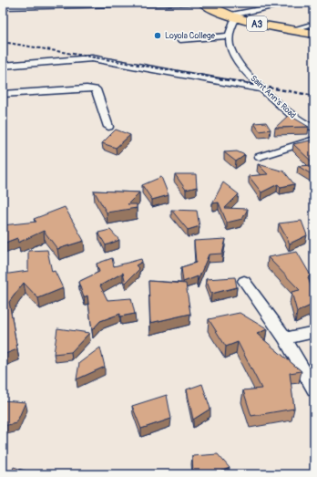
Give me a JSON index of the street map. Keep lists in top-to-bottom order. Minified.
{"streets":{"highway":["A3"],"street":["Saint Ann's Road"]},"places":["Loyola College"]}
